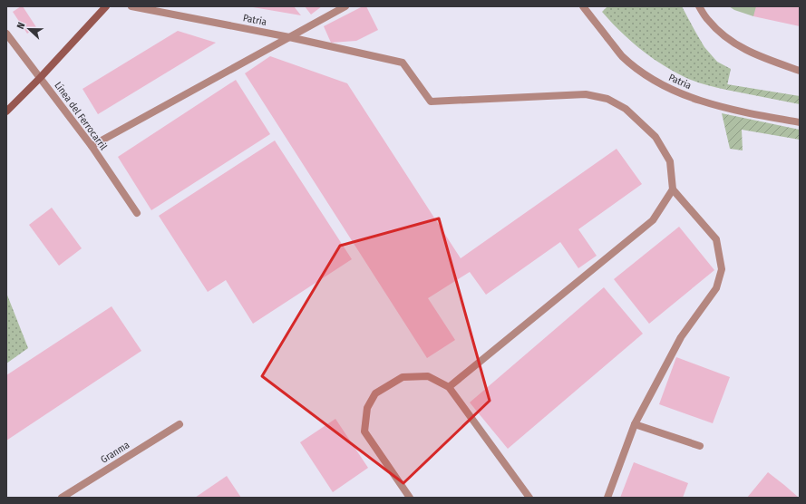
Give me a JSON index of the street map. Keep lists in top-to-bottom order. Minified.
{"streets":{"street":["Patria","Línea del Ferrocarril","Granma"]},"north":"left"}
